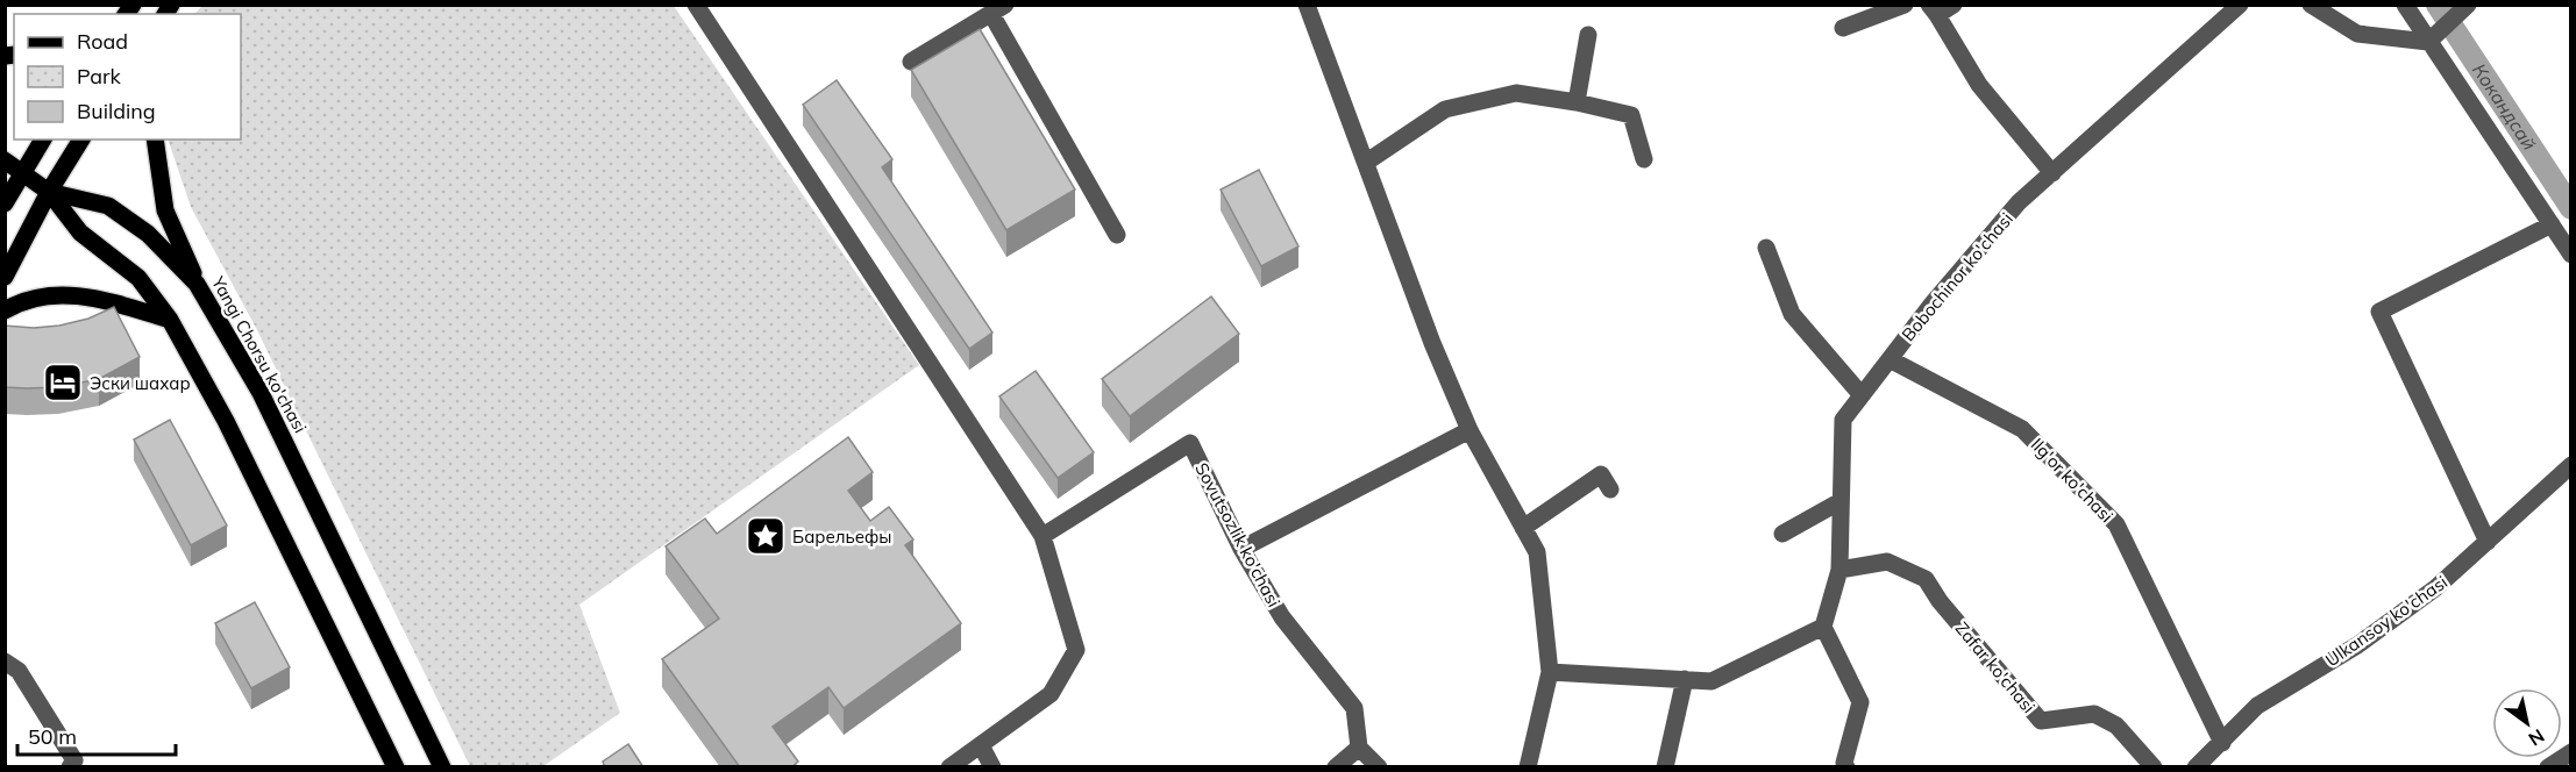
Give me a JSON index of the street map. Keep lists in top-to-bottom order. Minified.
{"streets":{"main road":["Yangi Chorsu ko'chasi"],"street":["Bobochinor ko'chasi","Ilg'or ko'chasi","Sovutsozlik ko'chasi","Ulkansoy ko'chasi","Zafar ko'chasi"]},"crossings":[["Bobochinor ko'chasi","Ilg'or ko'chasi"],["Bobochinor ko'chasi","Zafar ko'chasi"],["Ilg'or ko'chasi","Ulkansoy ko'chasi"]],"water":["Кокандсай"],"places":{"hotel":["Эски шахар"],"place":["Барельефы"]},"legend":["Road","Park","Building"],"scale_bar":"50 m","north":"bottom right"}
